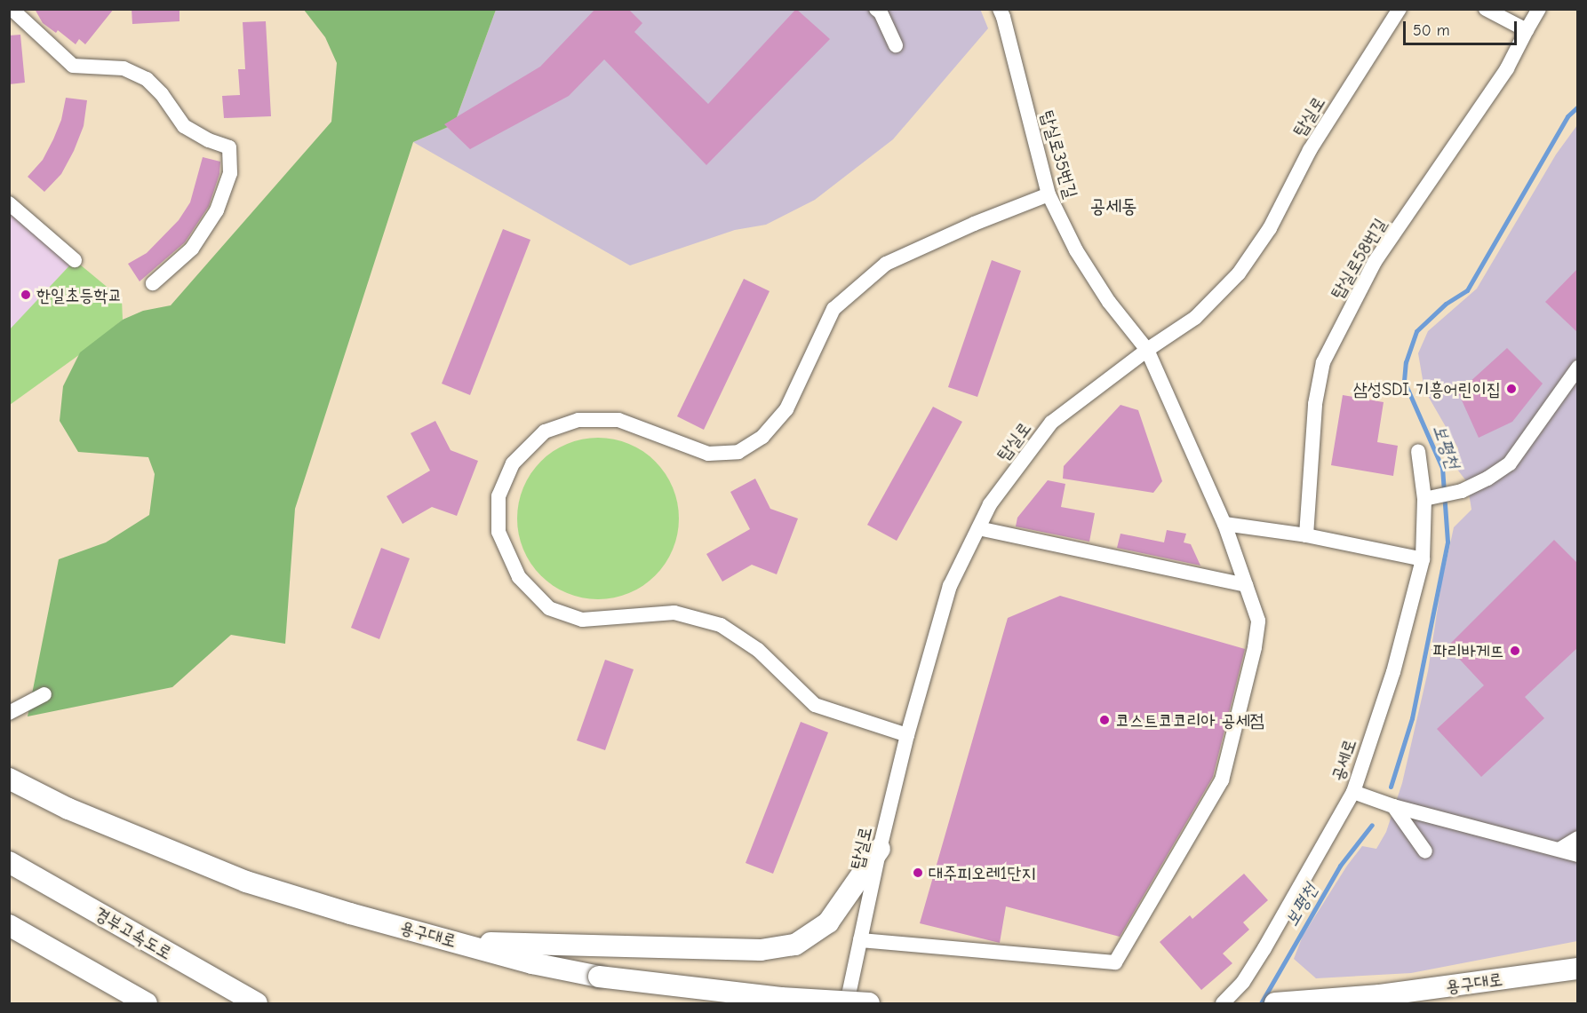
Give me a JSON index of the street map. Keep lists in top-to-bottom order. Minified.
{"streets":{"highway":["경부고속도로","용구대로"],"street":["탑실로","탑실로35번길","탑실로58번길","공세로"]},"crossings":[["탑실로","탑실로35번길"]],"districts":["공세동"],"water":["보평천"],"places":["한일초등학교","삼성SDI 기흥어린이집","파리바게뜨","코스트코코리아 공세점","대주피오레1단지"],"scale_bar":"50 m"}
